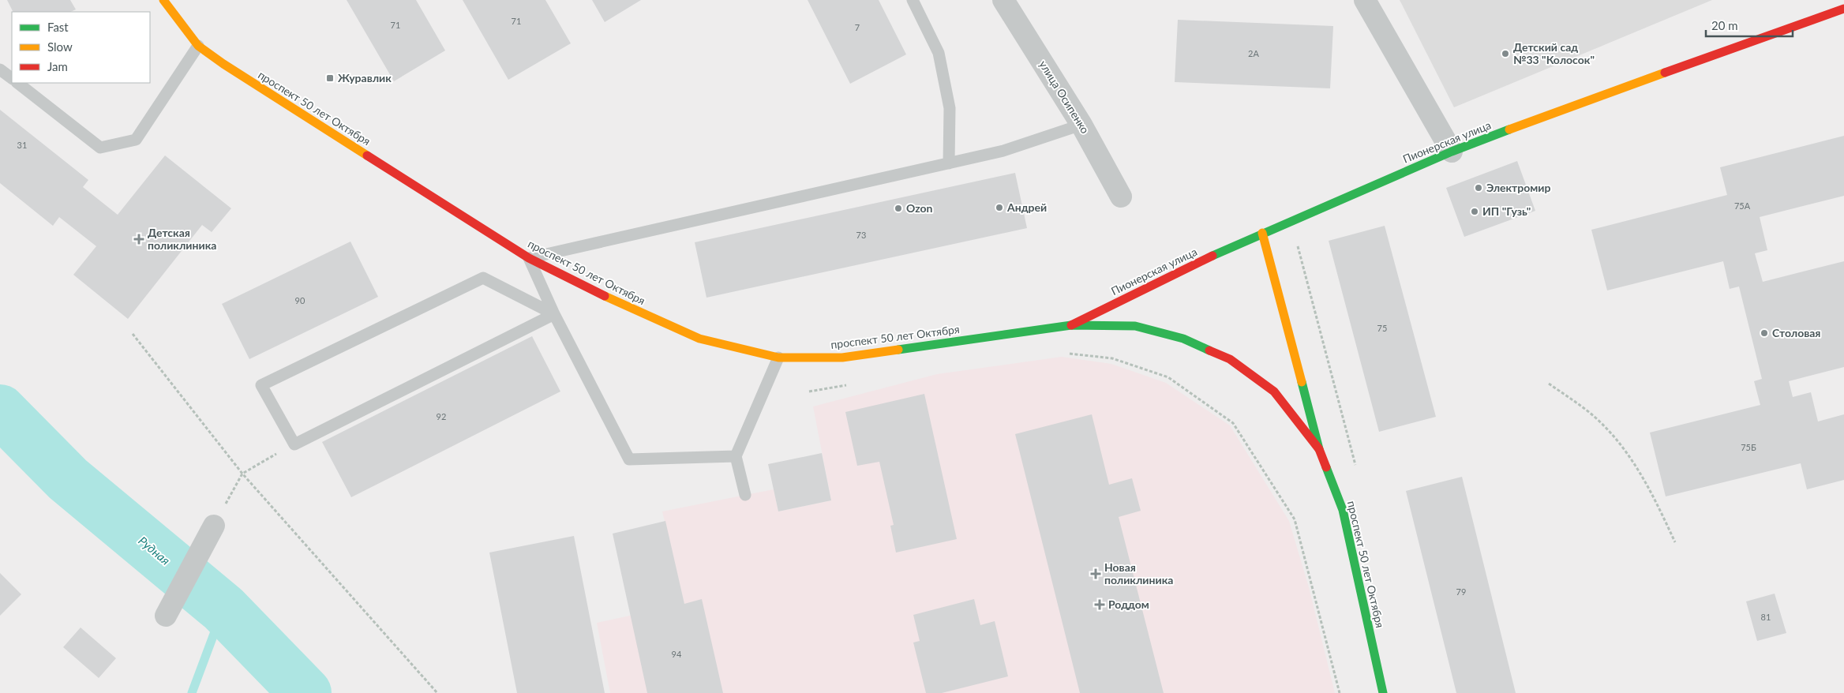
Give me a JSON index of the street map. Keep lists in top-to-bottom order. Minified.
{"streets":{"main road":["проспект 50 лет Октября","Пионерская улица"],"street":["улица Осипенко"]},"crossings":[["проспект 50 лет Октября","Пионерская улица"]],"water":["Рудная"],"places":{"other":["Детский сад №33 \"Колосок\"","Электромир","Андрей","Ozon","ИП \"Гузь\"","Столовая"],"transit":["Журавлик"],"health":["Детская поликлиника","Новая поликлиника","Роддом"]},"house_numbers":["71","71","7","2А","31","75А","73","90","75","92","75Б","79","81","94"],"legend":["Fast","Slow","Jam"],"scale_bar":"20 m"}
